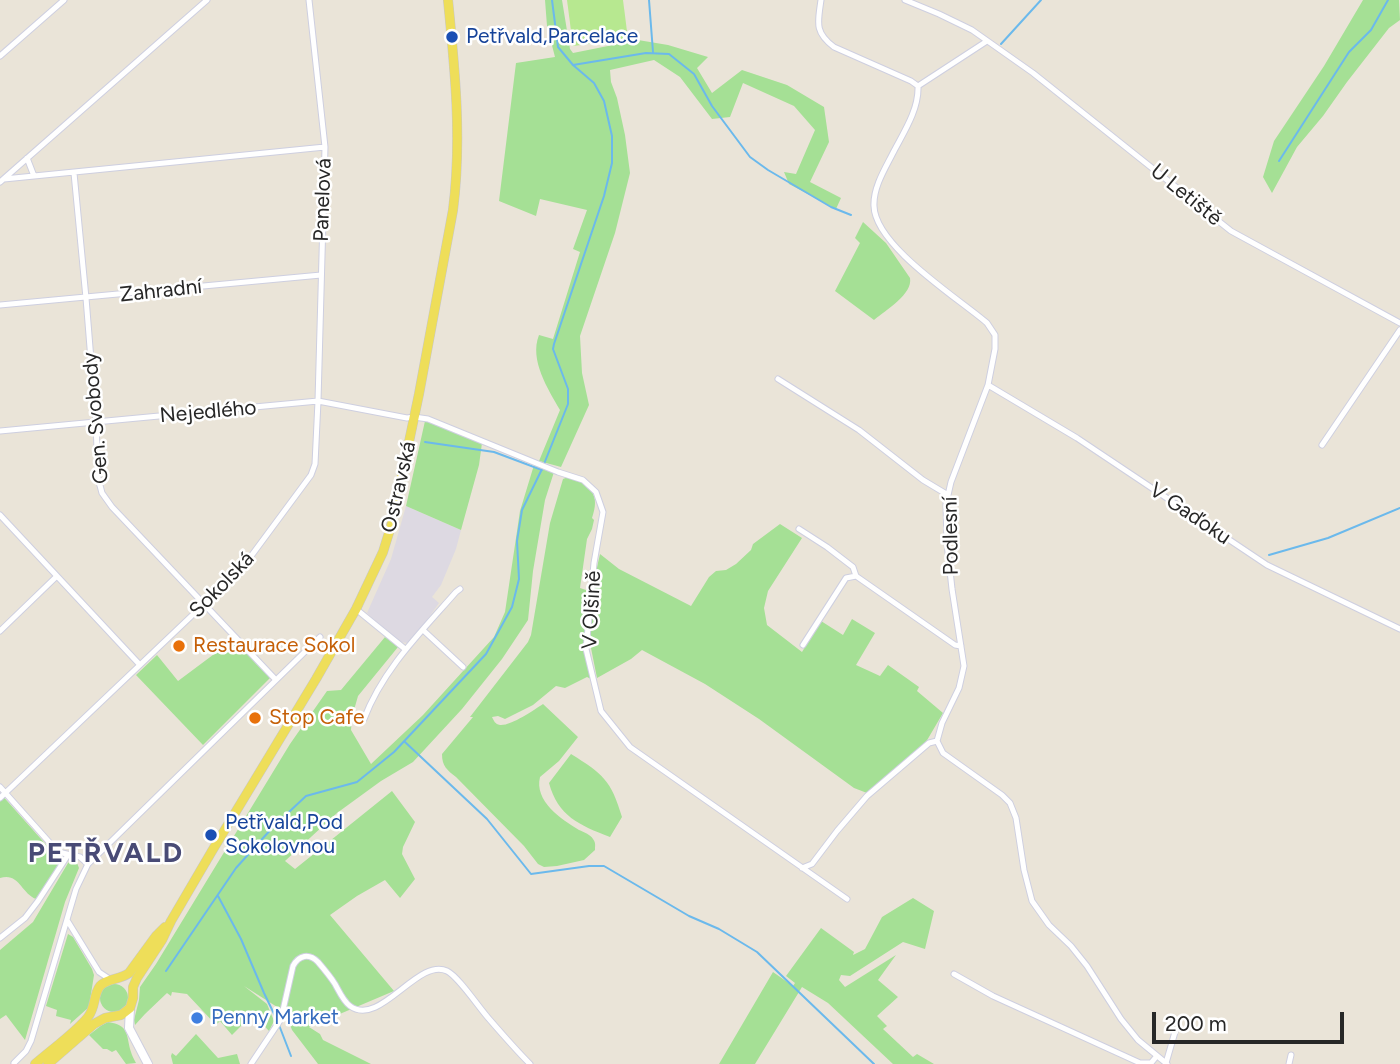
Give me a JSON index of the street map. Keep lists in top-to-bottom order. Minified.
{"streets":{"main road":["Ostravská"],"street":["U Letiště","Panelová","Zahradní","Nejedlého","Gen. Svobody","V Gaďoku","Podlesní","Sokolská","V Olšině"]},"crossings":[["Panelová","Zahradní"],["Panelová","Nejedlého"],["Panelová","Sokolská"],["Zahradní","Gen. Svobody"],["Nejedlého","Gen. Svobody"],["Nejedlého","Ostravská"],["Nejedlého","Sokolská"],["Nejedlého","V Olšině"],["Gen. Svobody","Sokolská"],["Ostravská","V Olšině"],["V Gaďoku","Podlesní"]],"districts":["PETŘVALD"],"places":["Petřvald,Parcelace","Restaurace Sokol","Stop Cafe","Petřvald,Pod Sokolovnou","Penny Market"],"scale_bar":"200 m"}
